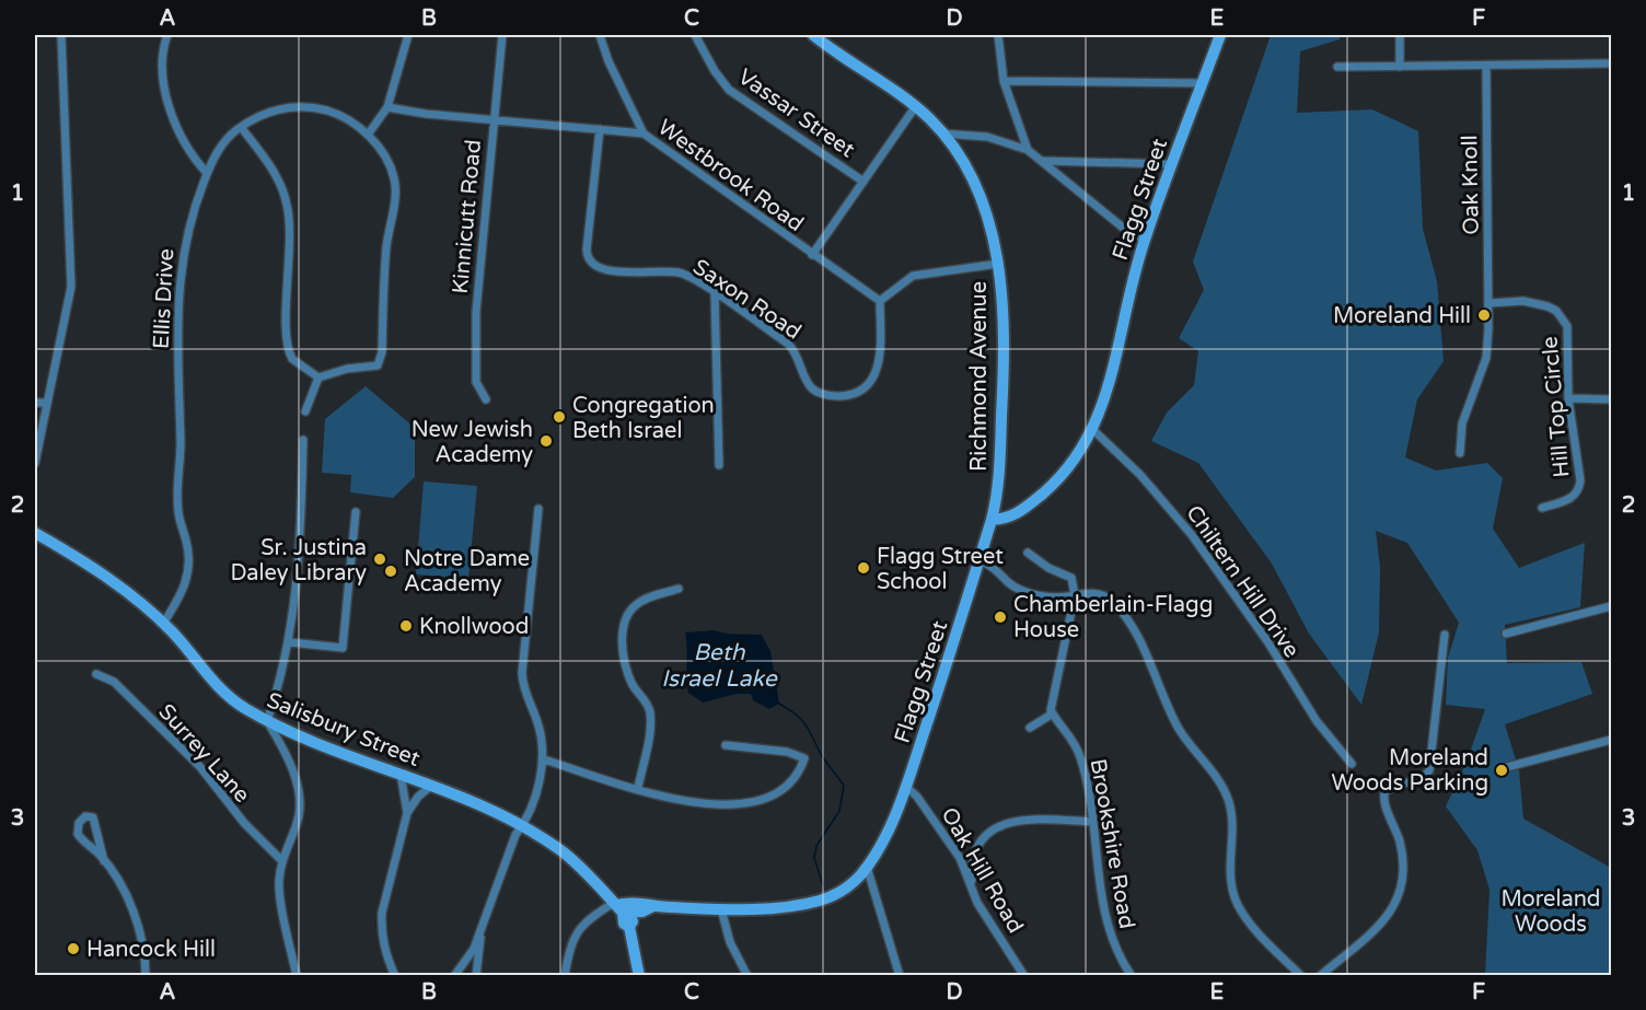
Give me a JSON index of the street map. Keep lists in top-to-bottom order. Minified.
{"streets":{"street":["Vassar Street","Westbrook Road","Oak Knoll","Flagg Street","Kinnicutt Road","Ellis Drive","Saxon Road","Richmond Avenue","Hill Top Circle","Chiltern Hill Drive","Salisbury Street","Surrey Lane","Brookshire Road","Oak Hill Road"]},"crossings":[["Westbrook Road","Kinnicutt Road"],["Westbrook Road","Saxon Road"],["Oak Knoll","Hill Top Circle"],["Flagg Street","Richmond Avenue"],["Flagg Street","Chiltern Hill Drive"],["Flagg Street","Salisbury Street"],["Flagg Street","Oak Hill Road"],["Ellis Drive","Salisbury Street"]],"water":["Beth Israel Lake"],"parks":["Moreland Woods"],"places":["Moreland Hill","Congregation Beth Israel","New Jewish Academy","Sr. Justina Daley Library","Flagg Street School","Notre Dame Academy","Chamberlain-Flagg House","Knollwood","Moreland Woods Parking","Hancock Hill"],"grid":{"columns":["A","B","C","D","E","F"],"rows":["1","2","3"]}}
